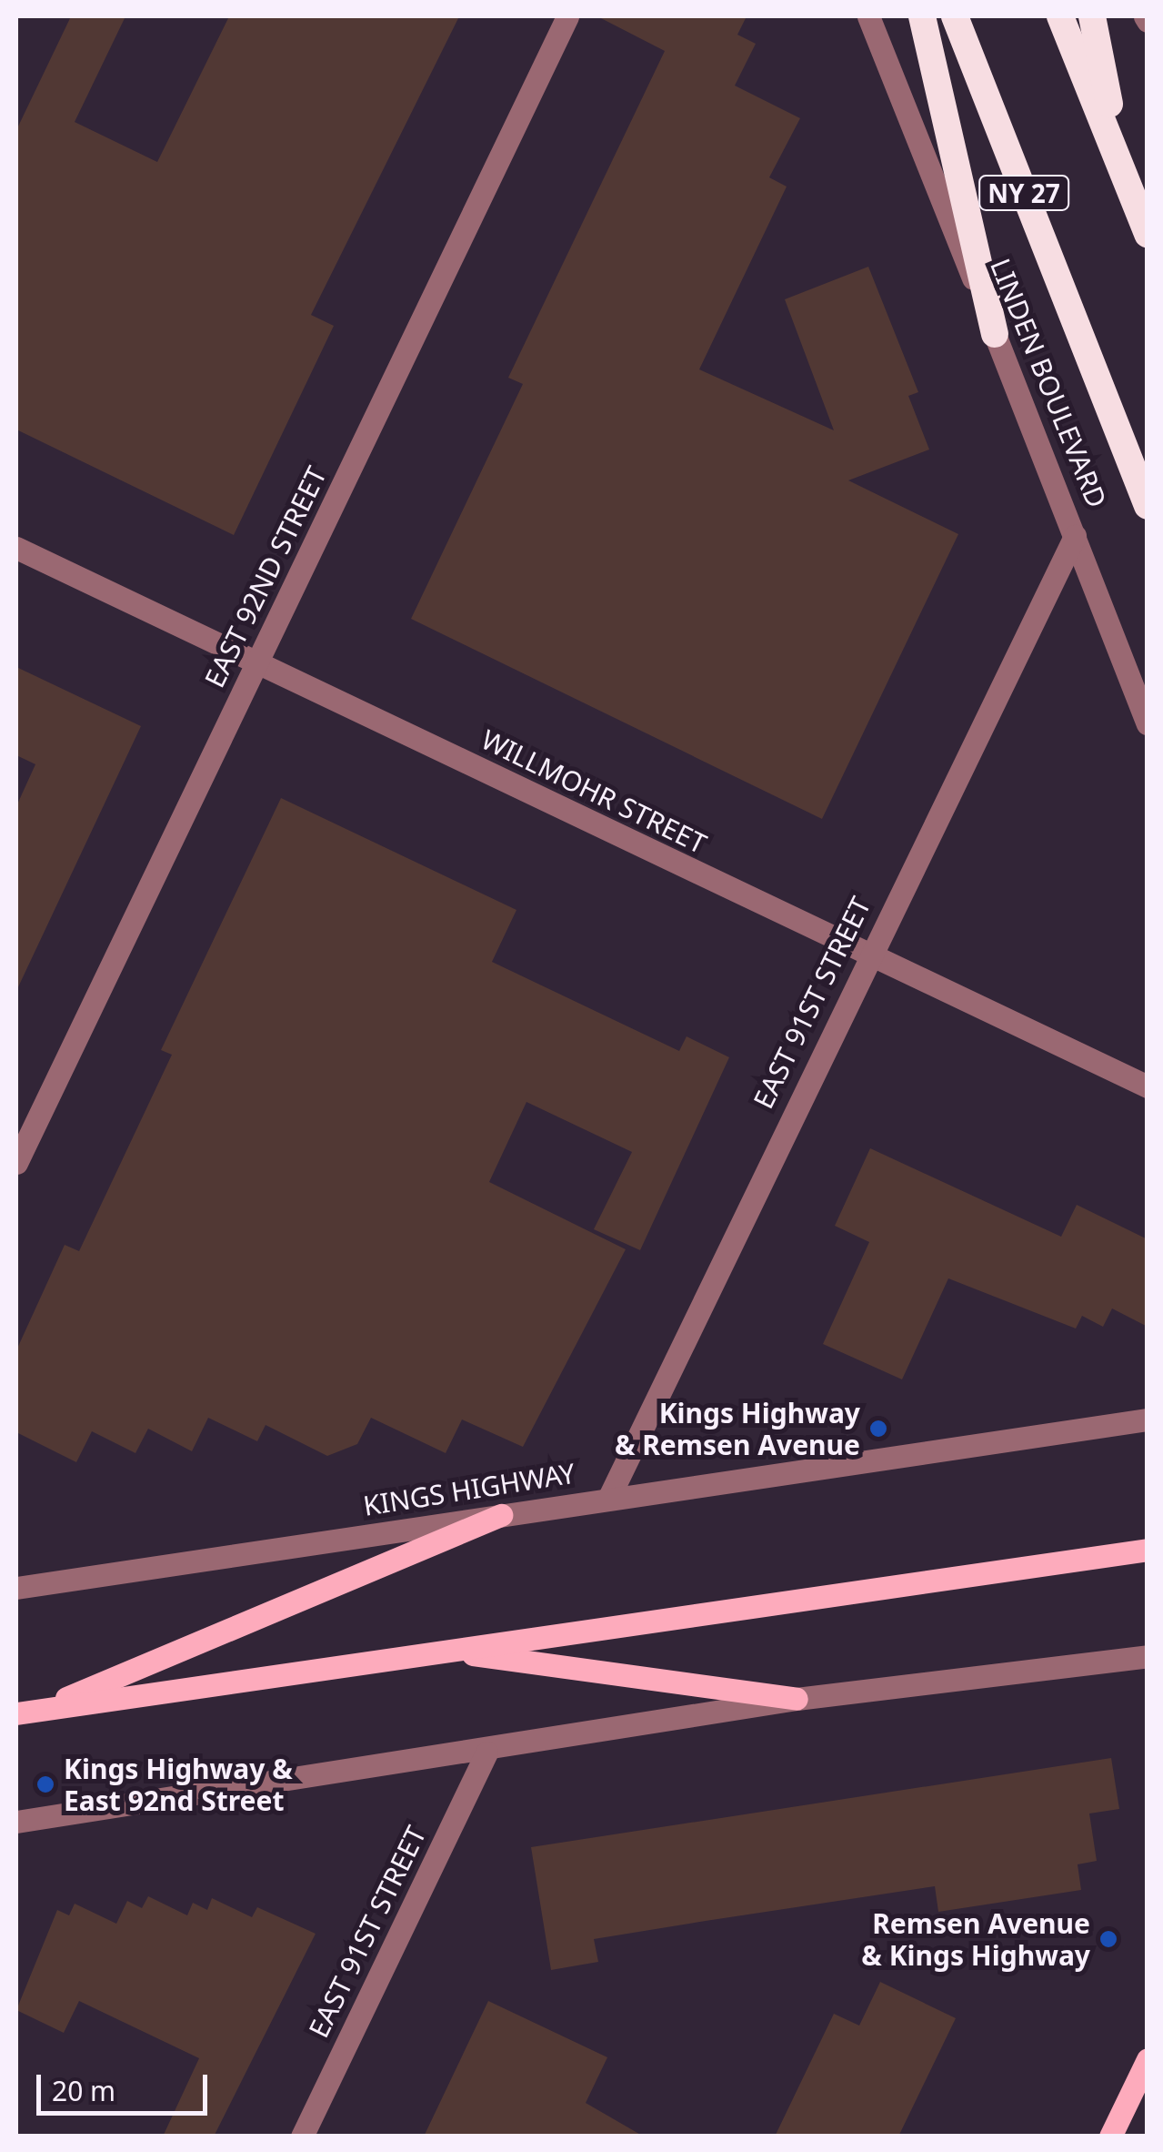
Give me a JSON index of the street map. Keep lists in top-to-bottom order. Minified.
{"streets":{"highway":["NY 27","LINDEN BOULEVARD"],"street":["EAST 92ND STREET","WILLMOHR STREET","EAST 91ST STREET","KINGS HIGHWAY"]},"crossings":[["LINDEN BOULEVARD","EAST 91ST STREET"],["EAST 92ND STREET","WILLMOHR STREET"],["WILLMOHR STREET","EAST 91ST STREET"],["EAST 91ST STREET","KINGS HIGHWAY"]],"places":["Kings Highway & Remsen Avenue","Kings Highway & East 92nd Street","Remsen Avenue & Kings Highway"],"scale_bar":"20 m"}
